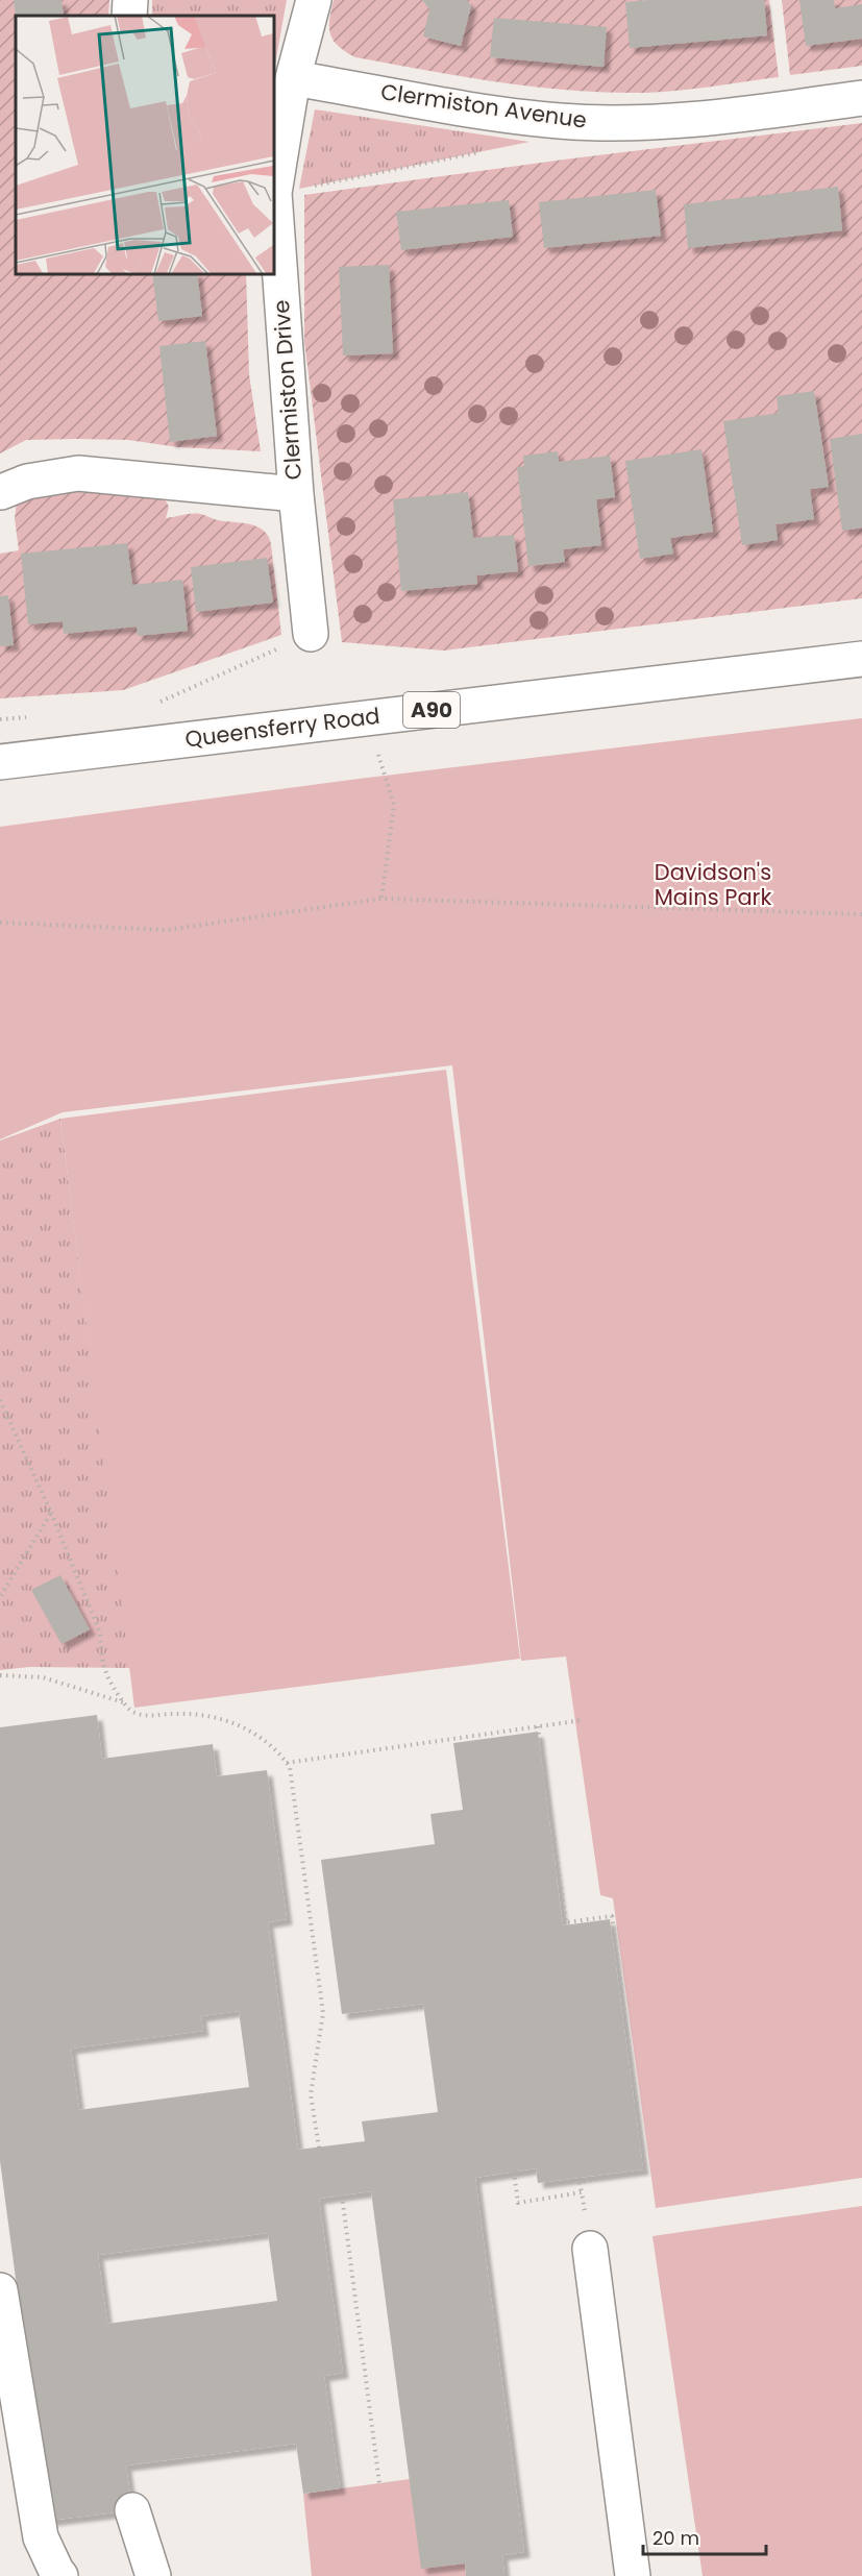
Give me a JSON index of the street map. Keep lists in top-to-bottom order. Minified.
{"streets":{"street":["Clermiston Avenue","Clermiston Drive","A90","Queensferry Road"]},"crossings":[["Clermiston Avenue","Clermiston Drive"]],"parks":["Davidson's Mains Park"],"scale_bar":"20 m"}
